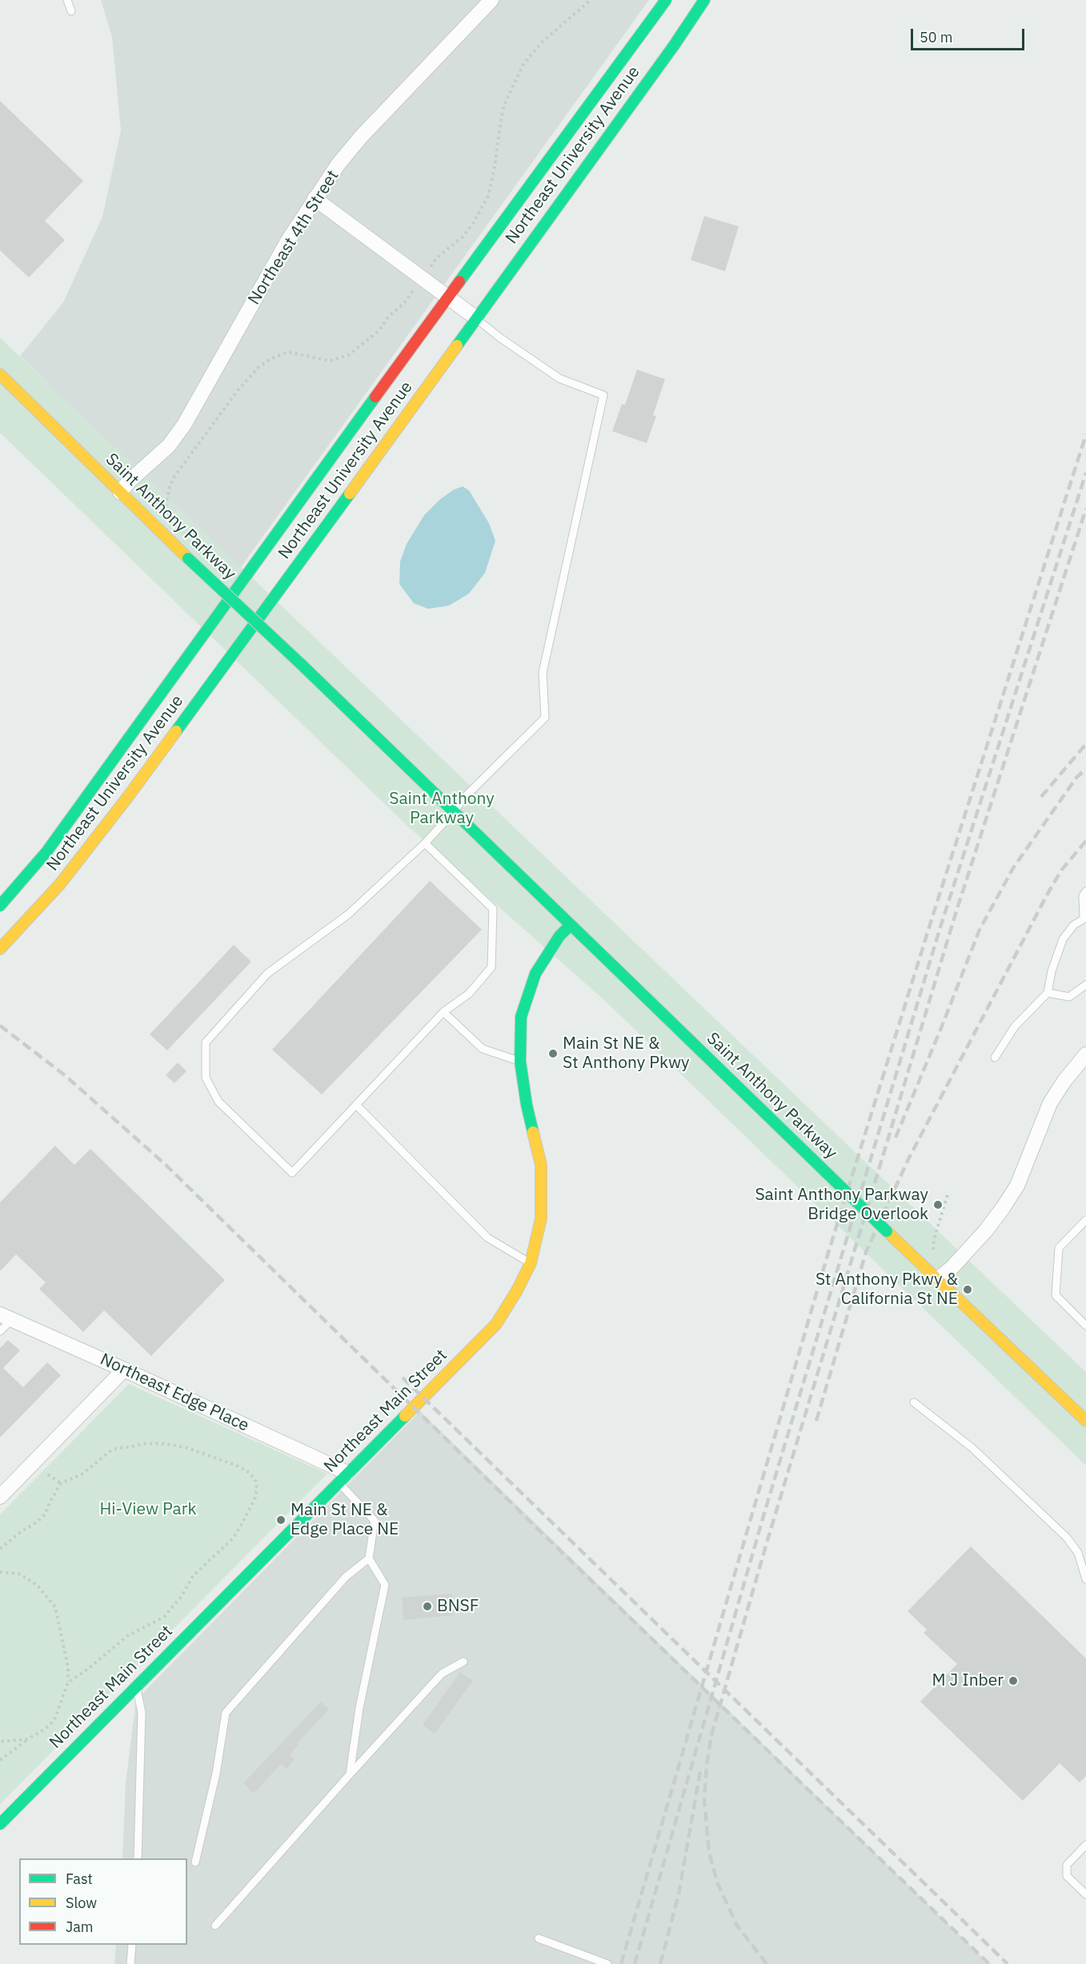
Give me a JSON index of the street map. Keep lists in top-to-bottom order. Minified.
{"streets":{"street":["Northeast University Avenue","Northeast 4th Street","Saint Anthony Parkway","Northeast Edge Place","Northeast Main Street"]},"crossings":[["Northeast 4th Street","Saint Anthony Parkway"],["Saint Anthony Parkway","Northeast Main Street"],["Northeast Edge Place","Northeast Main Street"]],"parks":["Saint Anthony Parkway","Hi-View Park"],"places":["Main St NE & St Anthony Pkwy","Saint Anthony Parkway Bridge Overlook","St Anthony Pkwy & California St NE","Main St NE & Edge Place NE","BNSF","M J Inber"],"legend":["Fast","Slow","Jam"],"scale_bar":"50 m"}
